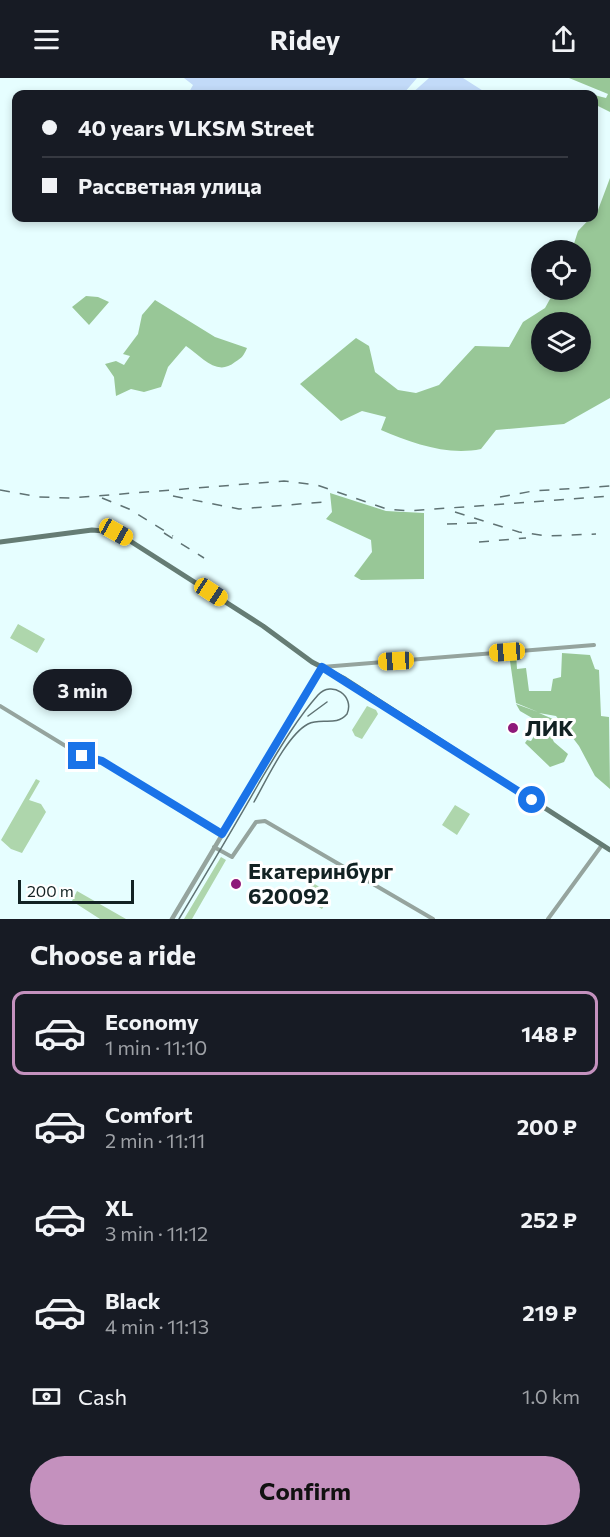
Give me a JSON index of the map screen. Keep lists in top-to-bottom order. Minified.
{"places":["ЛИК","Екатеринбург 620092"],"scale_bar":"200 m","page":{"header":"Ridey","banner":["40 years VLKSM Street","Рассветная улица"],"bubble":"3 min","scale":"200 m","heading":"Choose a ride","list":[{"name":"Economy","note":"1 min · 11:10","value":"148 ₽"},{"name":"Comfort","note":"2 min · 11:11","value":"200 ₽"},{"name":"XL","note":"3 min · 11:12","value":"252 ₽"},{"name":"Black","note":"4 min · 11:13","value":"219 ₽"}],"pay":["Cash","1.0 km"],"buttons":"Confirm"}}
